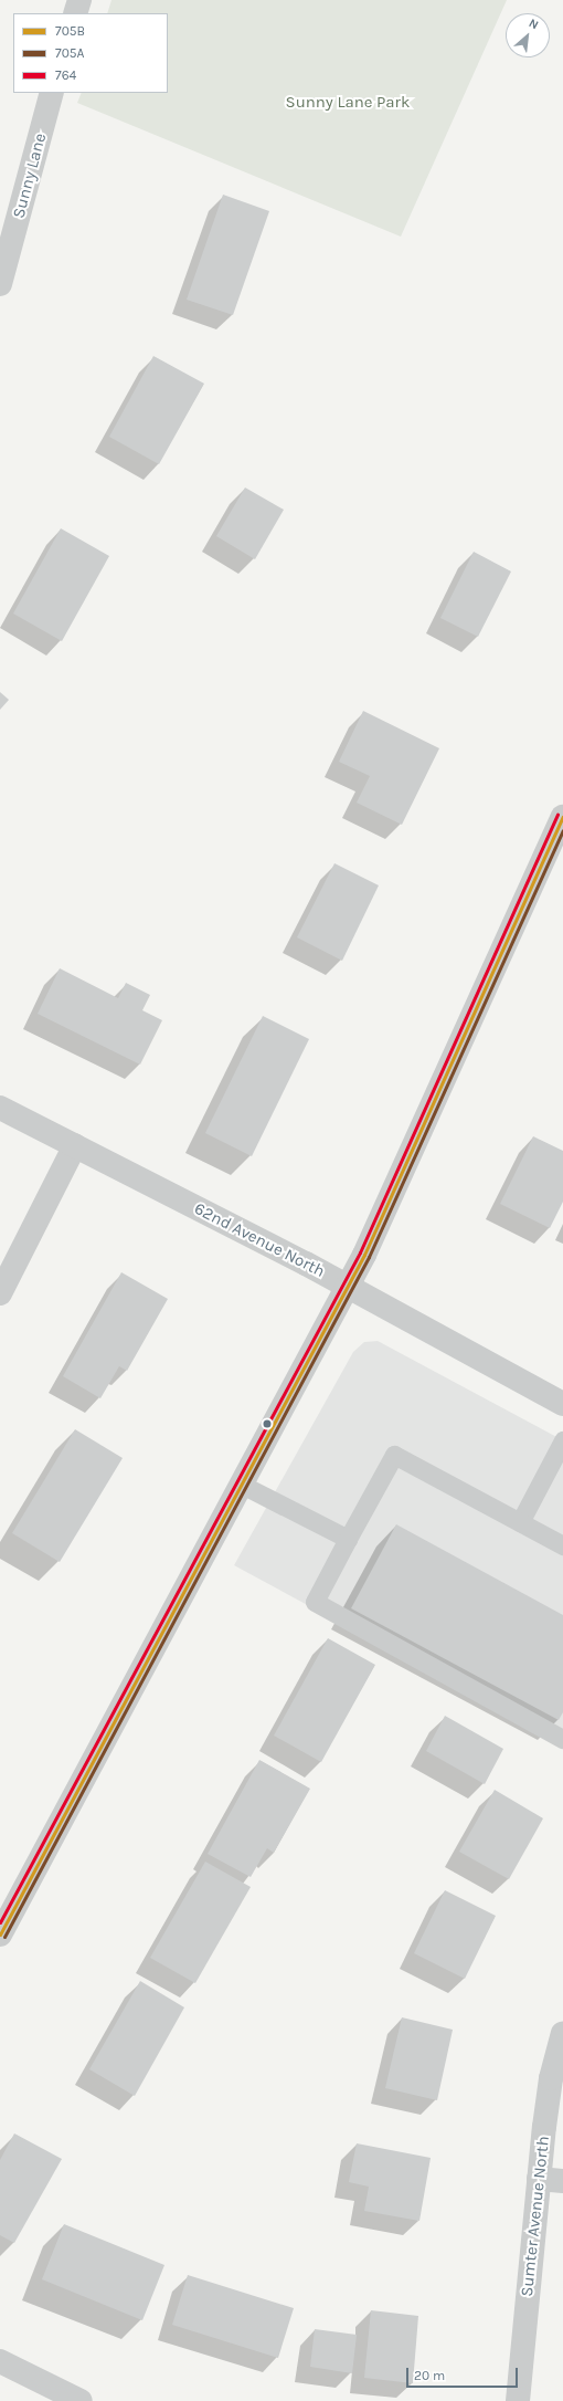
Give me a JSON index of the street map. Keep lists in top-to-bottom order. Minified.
{"streets":{"street":["Sunny Lane","62nd Avenue North","Sumter Avenue North"]},"parks":["Sunny Lane Park"],"lines":["transit line 764","transit line 705B","transit line 705A"],"legend":["705B","705A","764"],"scale_bar":"20 m","north":"top right"}
